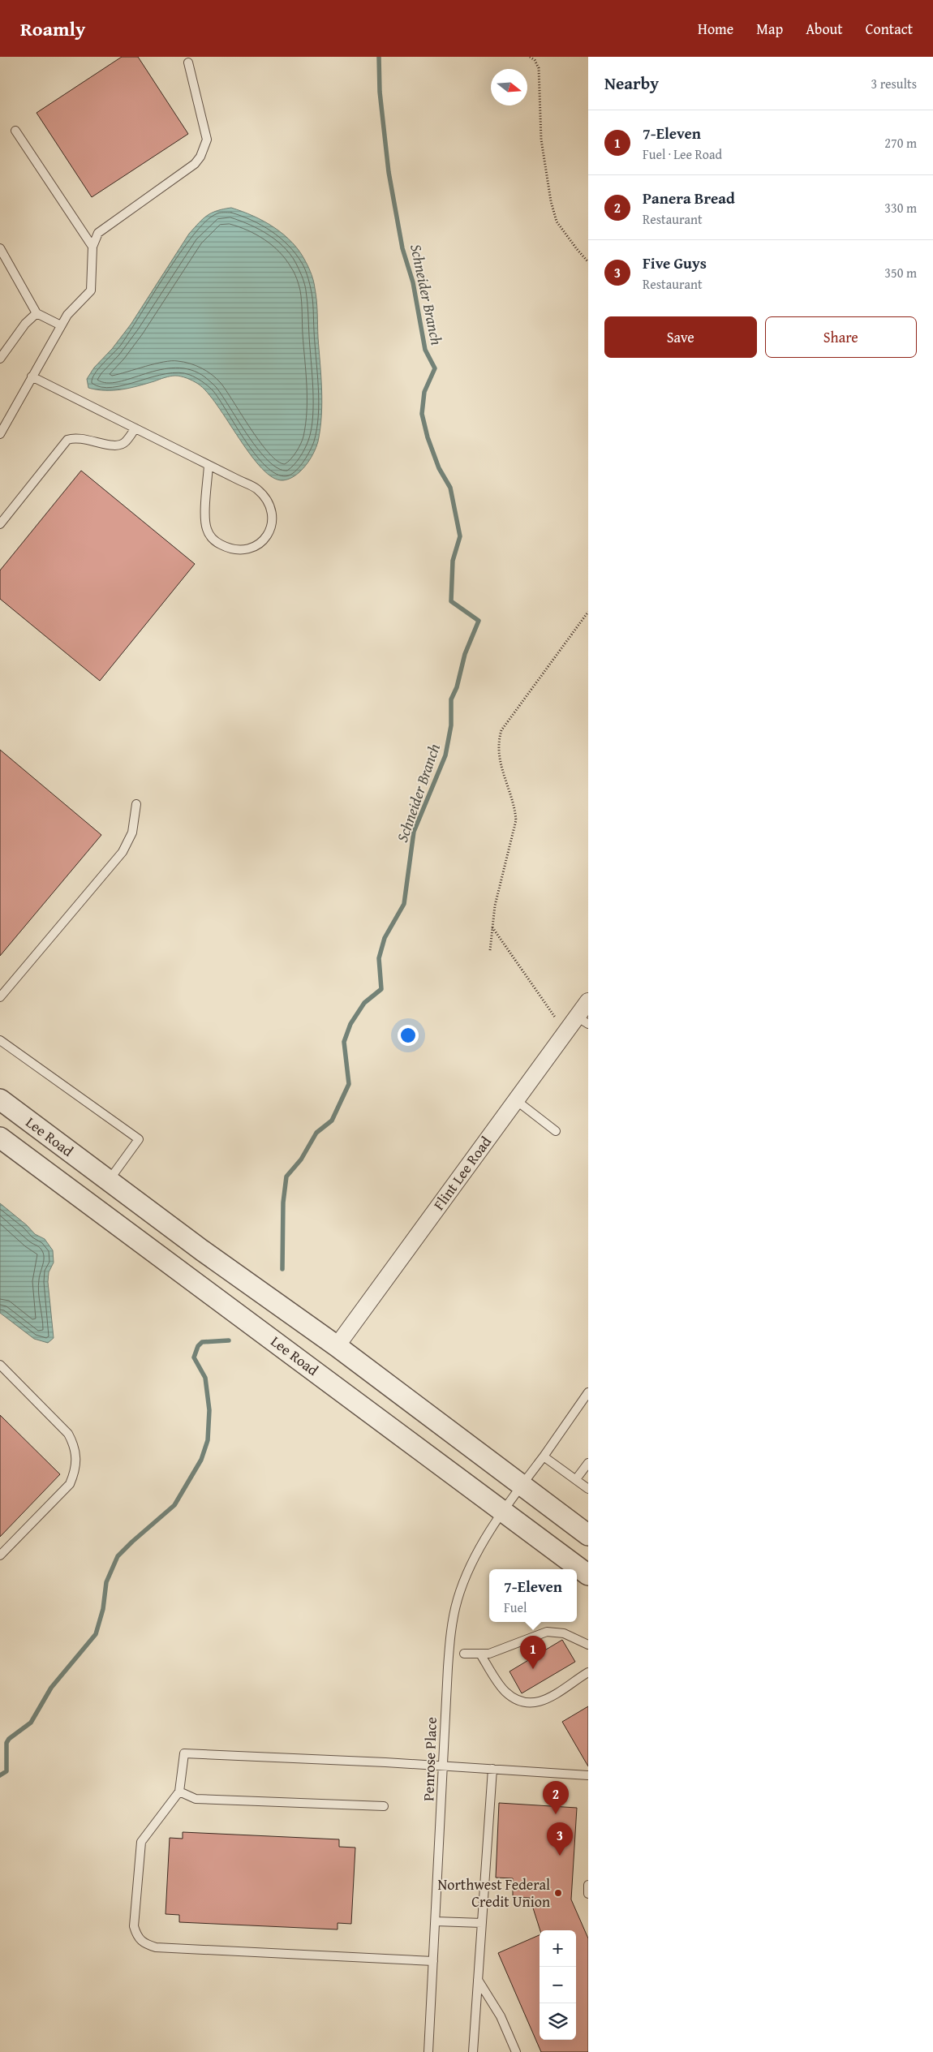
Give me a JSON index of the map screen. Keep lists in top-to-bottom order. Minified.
{"streets":{"street":["Lee Road","Flint Lee Road"],"lane":["Penrose Place"]},"crossings":[["Lee Road","Flint Lee Road"],["Lee Road","Penrose Place"]],"water":["Schneider Branch"],"places":["Northwest Federal Credit Union"],"north":"right","page":{"header":"Roamly","nav":["Home","Map","About","Contact"],"heading":["Nearby","3 results"],"list":[{"mark":"1","name":"7-Eleven","note":"Fuel · Lee Road","value":"270 m"},{"mark":"2","name":"Panera Bread","note":"Restaurant","value":"330 m"},{"mark":"3","name":"Five Guys","note":"Restaurant","value":"350 m"}],"buttons":["Save","Share"],"popup":["7-Eleven","Fuel"],"pins":["1","2","3"],"map_buttons":["+","−"]}}
